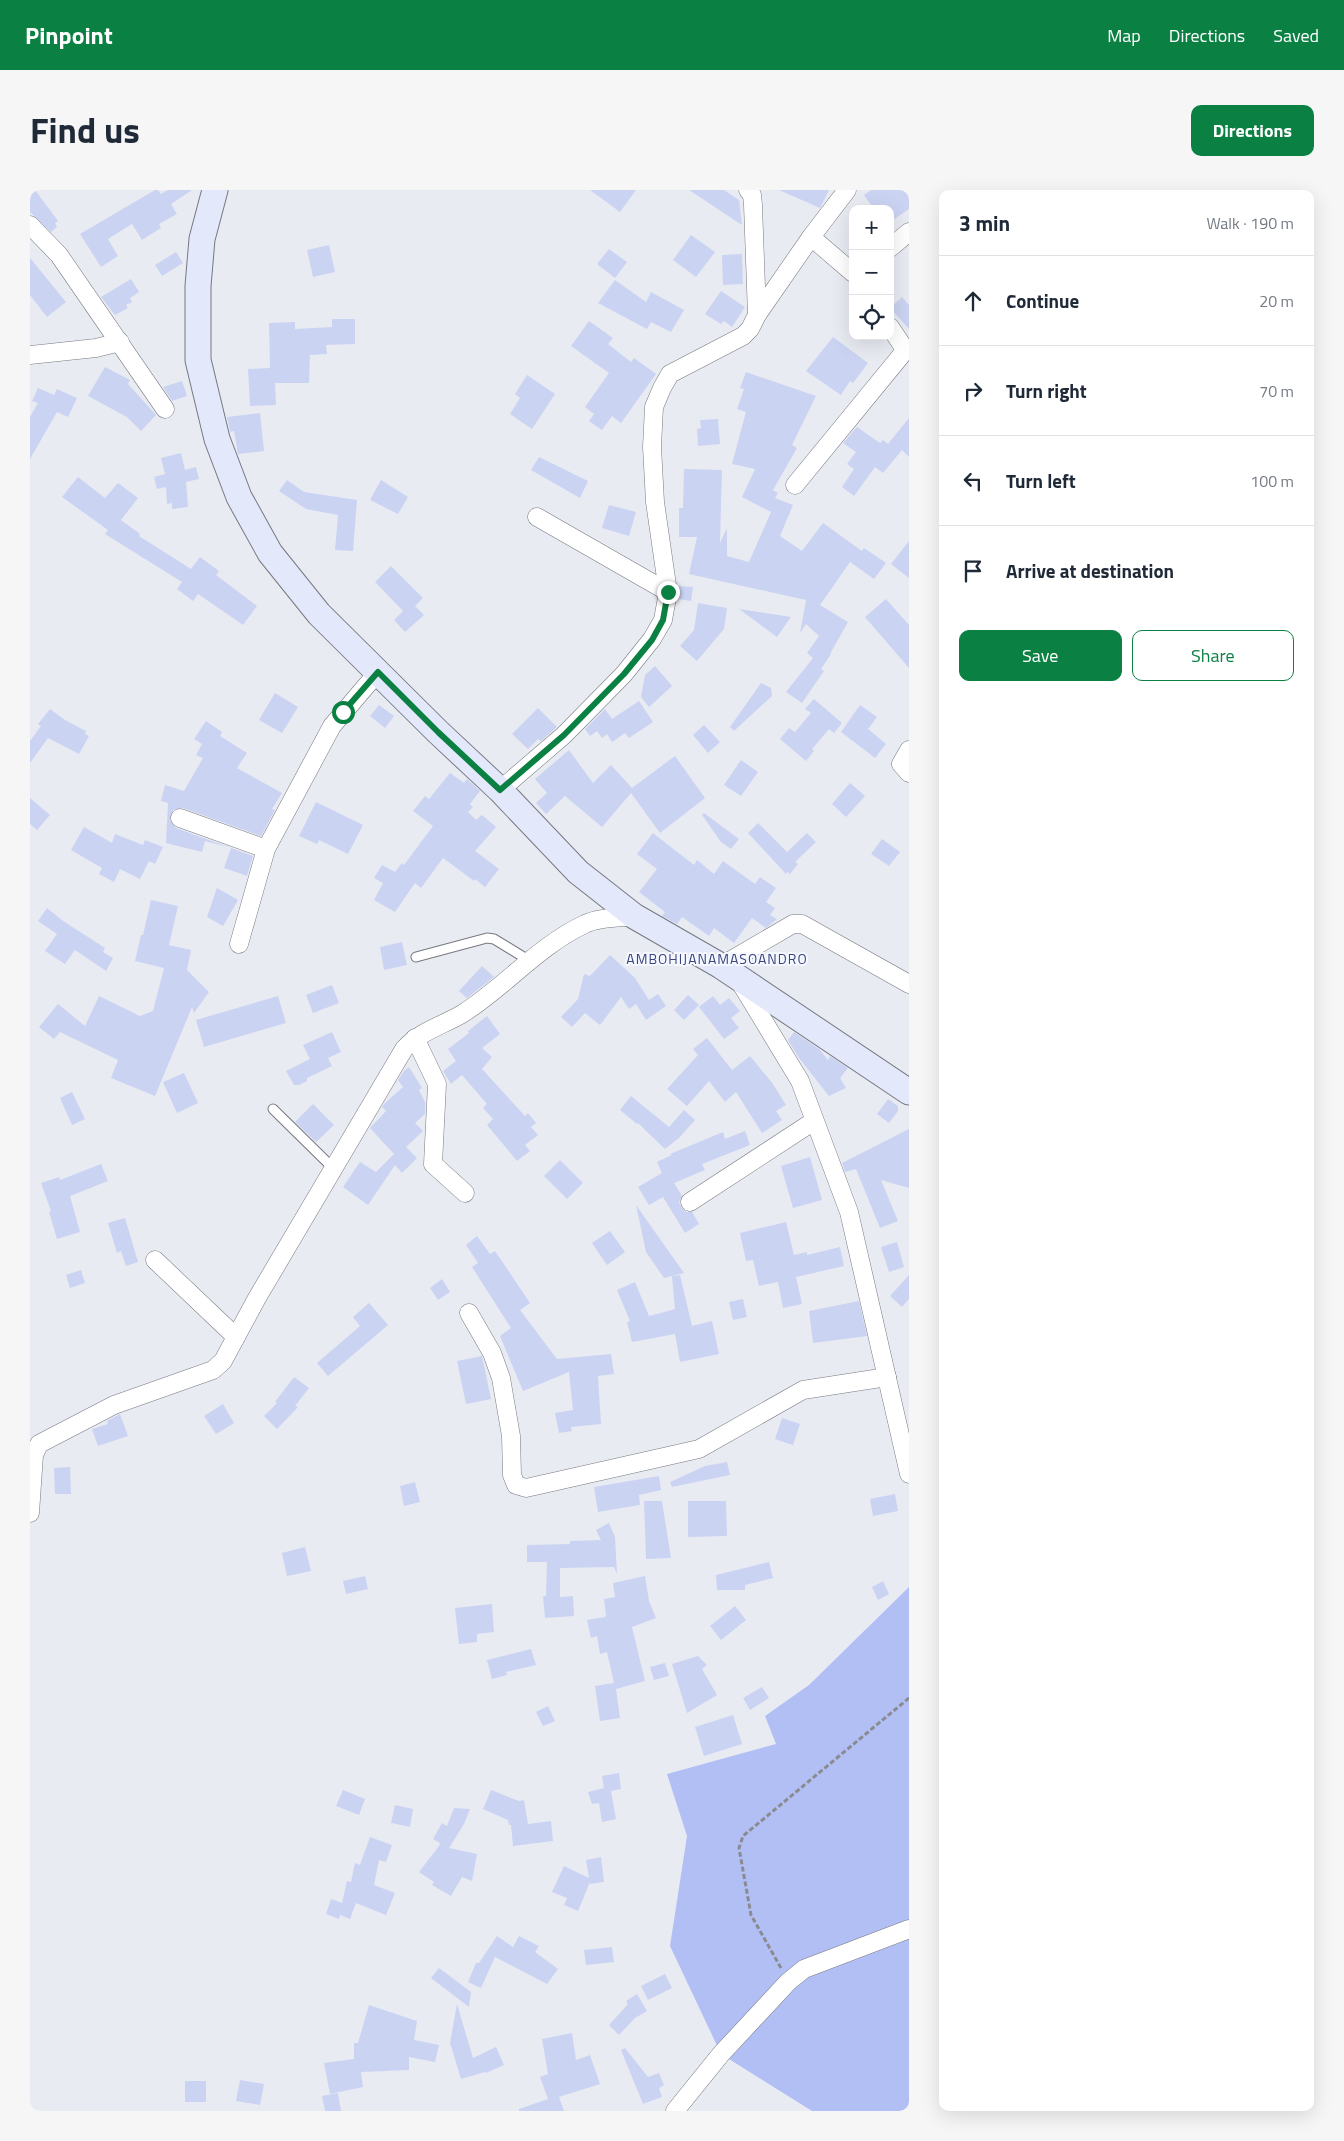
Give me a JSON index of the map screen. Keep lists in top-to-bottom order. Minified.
{"districts":["AMBOHIJANAMASOANDRO"],"page":{"header":"Pinpoint","nav":["Map","Directions","Saved"],"title":"Find us","buttons":["Directions",["Save","Share"]],"heading":["3 min","Walk · 190 m"],"map_buttons":["+","−"],"list":[["Continue","20 m"],["Turn right","70 m"],["Turn left","100 m"],"Arrive at destination"]}}
